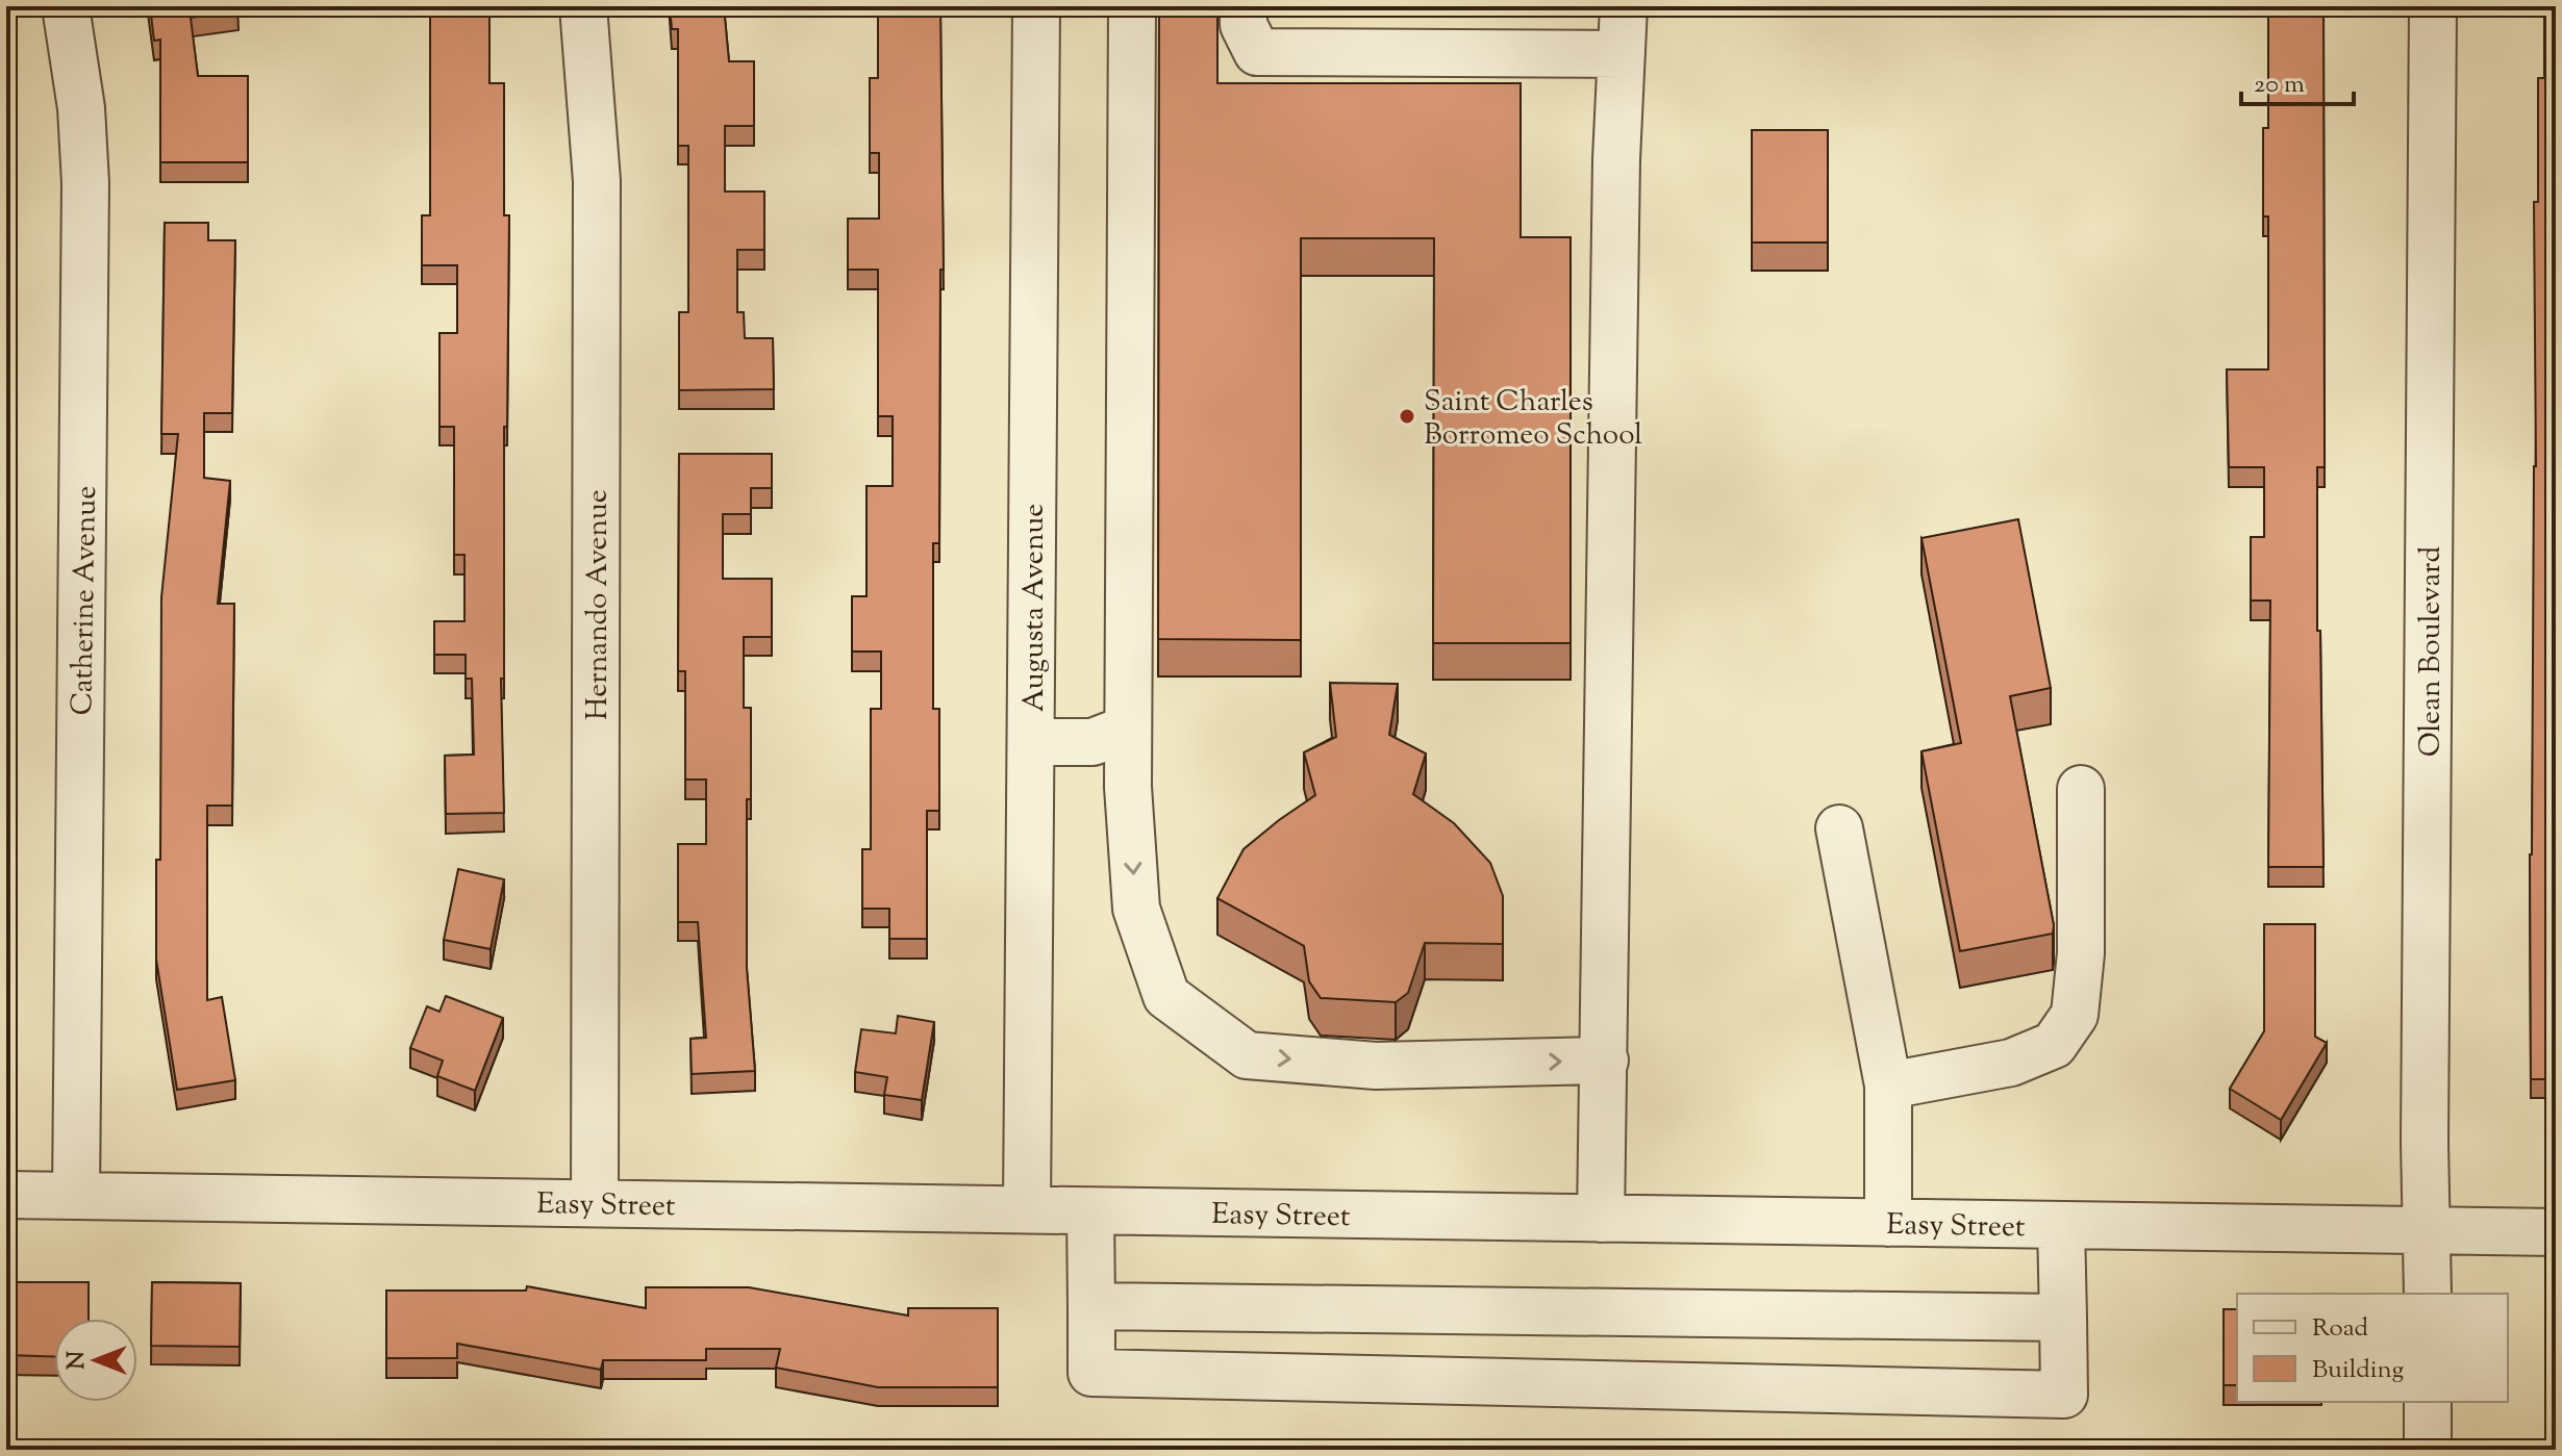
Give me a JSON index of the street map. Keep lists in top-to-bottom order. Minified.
{"streets":{"street":["Catherine Avenue","Hernando Avenue","Augusta Avenue","Olean Boulevard","Easy Street"]},"crossings":[["Catherine Avenue","Easy Street"],["Hernando Avenue","Easy Street"],["Augusta Avenue","Easy Street"],["Olean Boulevard","Easy Street"]],"places":["Saint Charles Borromeo School"],"legend":["Road","Building"],"scale_bar":"20 m","north":"left"}
